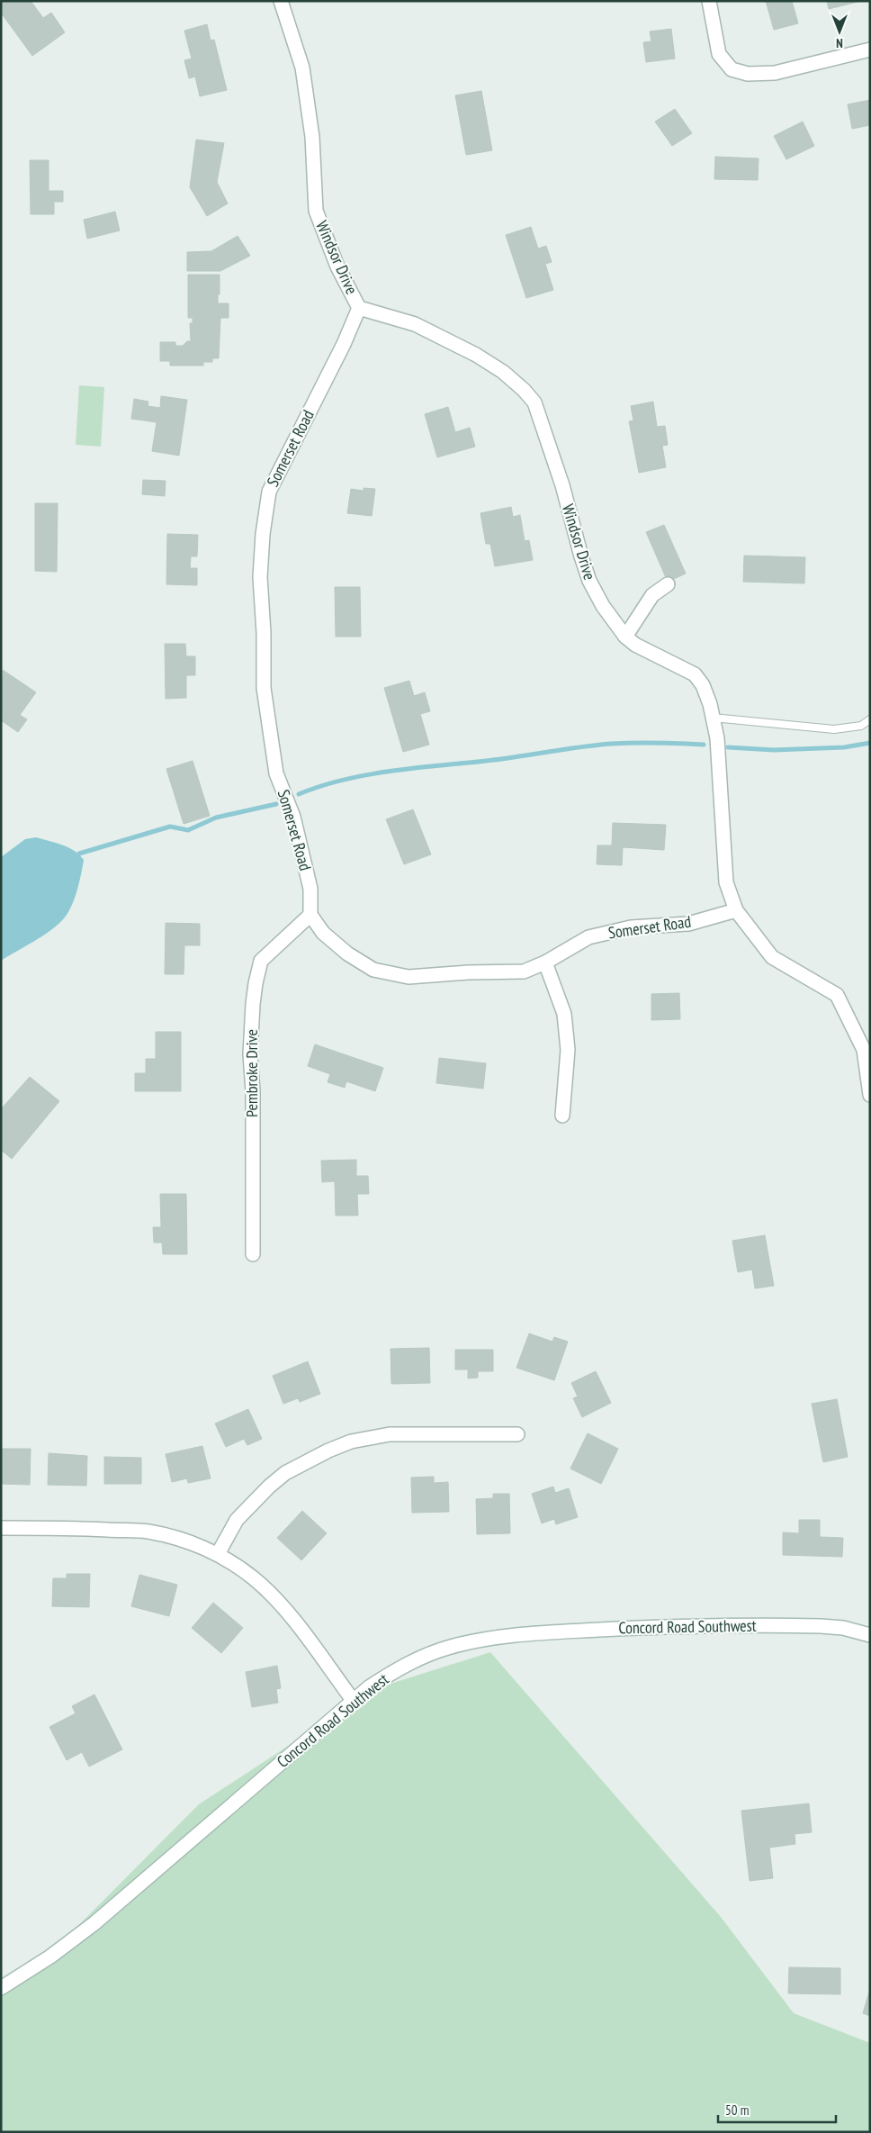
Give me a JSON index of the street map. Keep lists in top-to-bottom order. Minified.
{"streets":{"street":["Windsor Drive","Somerset Road","Pembroke Drive","Concord Road Southwest"]},"crossings":[["Windsor Drive","Somerset Road"],["Somerset Road","Pembroke Drive"]],"scale_bar":"50 m","north":"bottom"}
